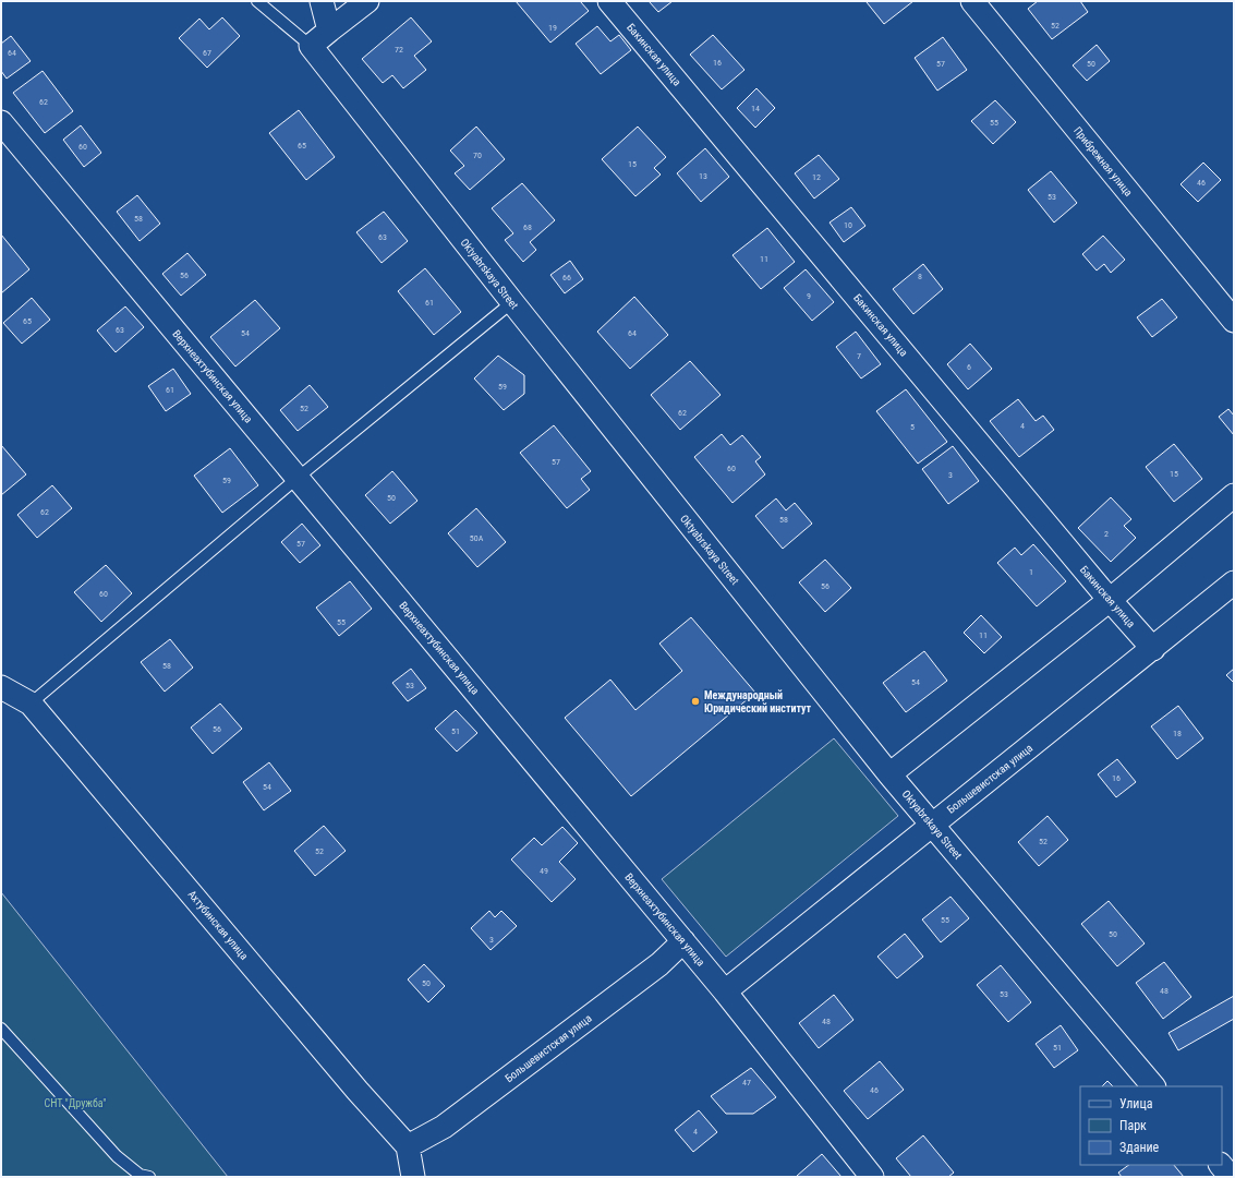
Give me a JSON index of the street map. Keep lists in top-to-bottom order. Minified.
{"streets":{"street":["Бакинская улица","Прибрежная улица","Oktyabrskaya Street","Верхнеахтубинская улица","Большевистская улица","Ахтубинская улица"]},"crossings":[["Бакинская улица","Большевистская улица"],["Oktyabrskaya Street","Большевистская улица"],["Верхнеахтубинская улица","Большевистская улица"],["Большевистская улица","Ахтубинская улица"]],"parks":["СНТ \"Дружба\""],"places":["Международный Юридический институт"],"house_numbers":["52","19","72","64","67","16","57","50","62","14","55","65","60","70","15","13","12","46","53","58","10","68","63","11","56","8","66","9","61","65","63","54","64","7","6","59","61","52","62","4","5","57","60","15","3","59","50","62","58","2","50А","57","1","56","60","55","11","58","54","53","56","51","18","16","54","52","52","49","55","50","3","50","48","53","48","51","47","46","4"],"legend":["Улица","Парк","Здание"]}
